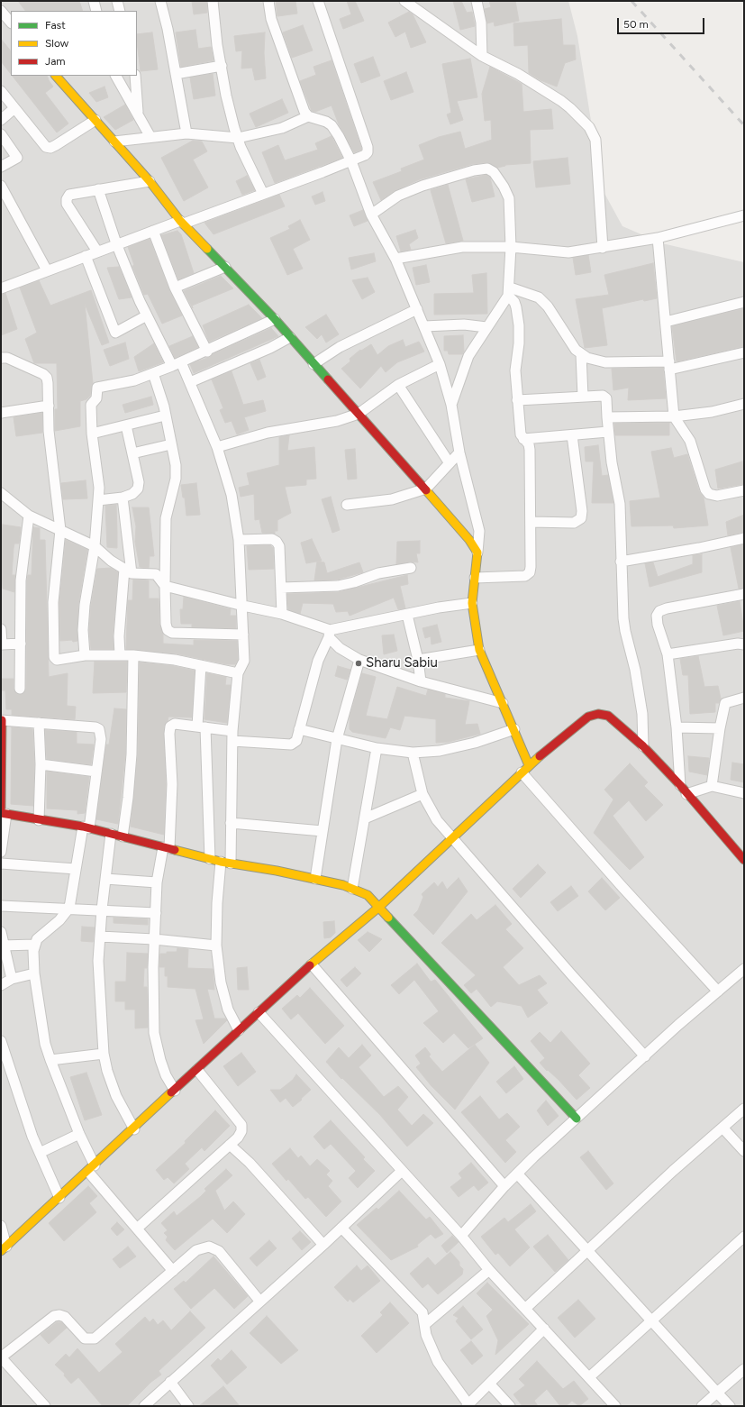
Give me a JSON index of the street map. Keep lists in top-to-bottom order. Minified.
{"places":["Sharu Sabiu"],"legend":["Fast","Slow","Jam"],"scale_bar":"50 m"}
